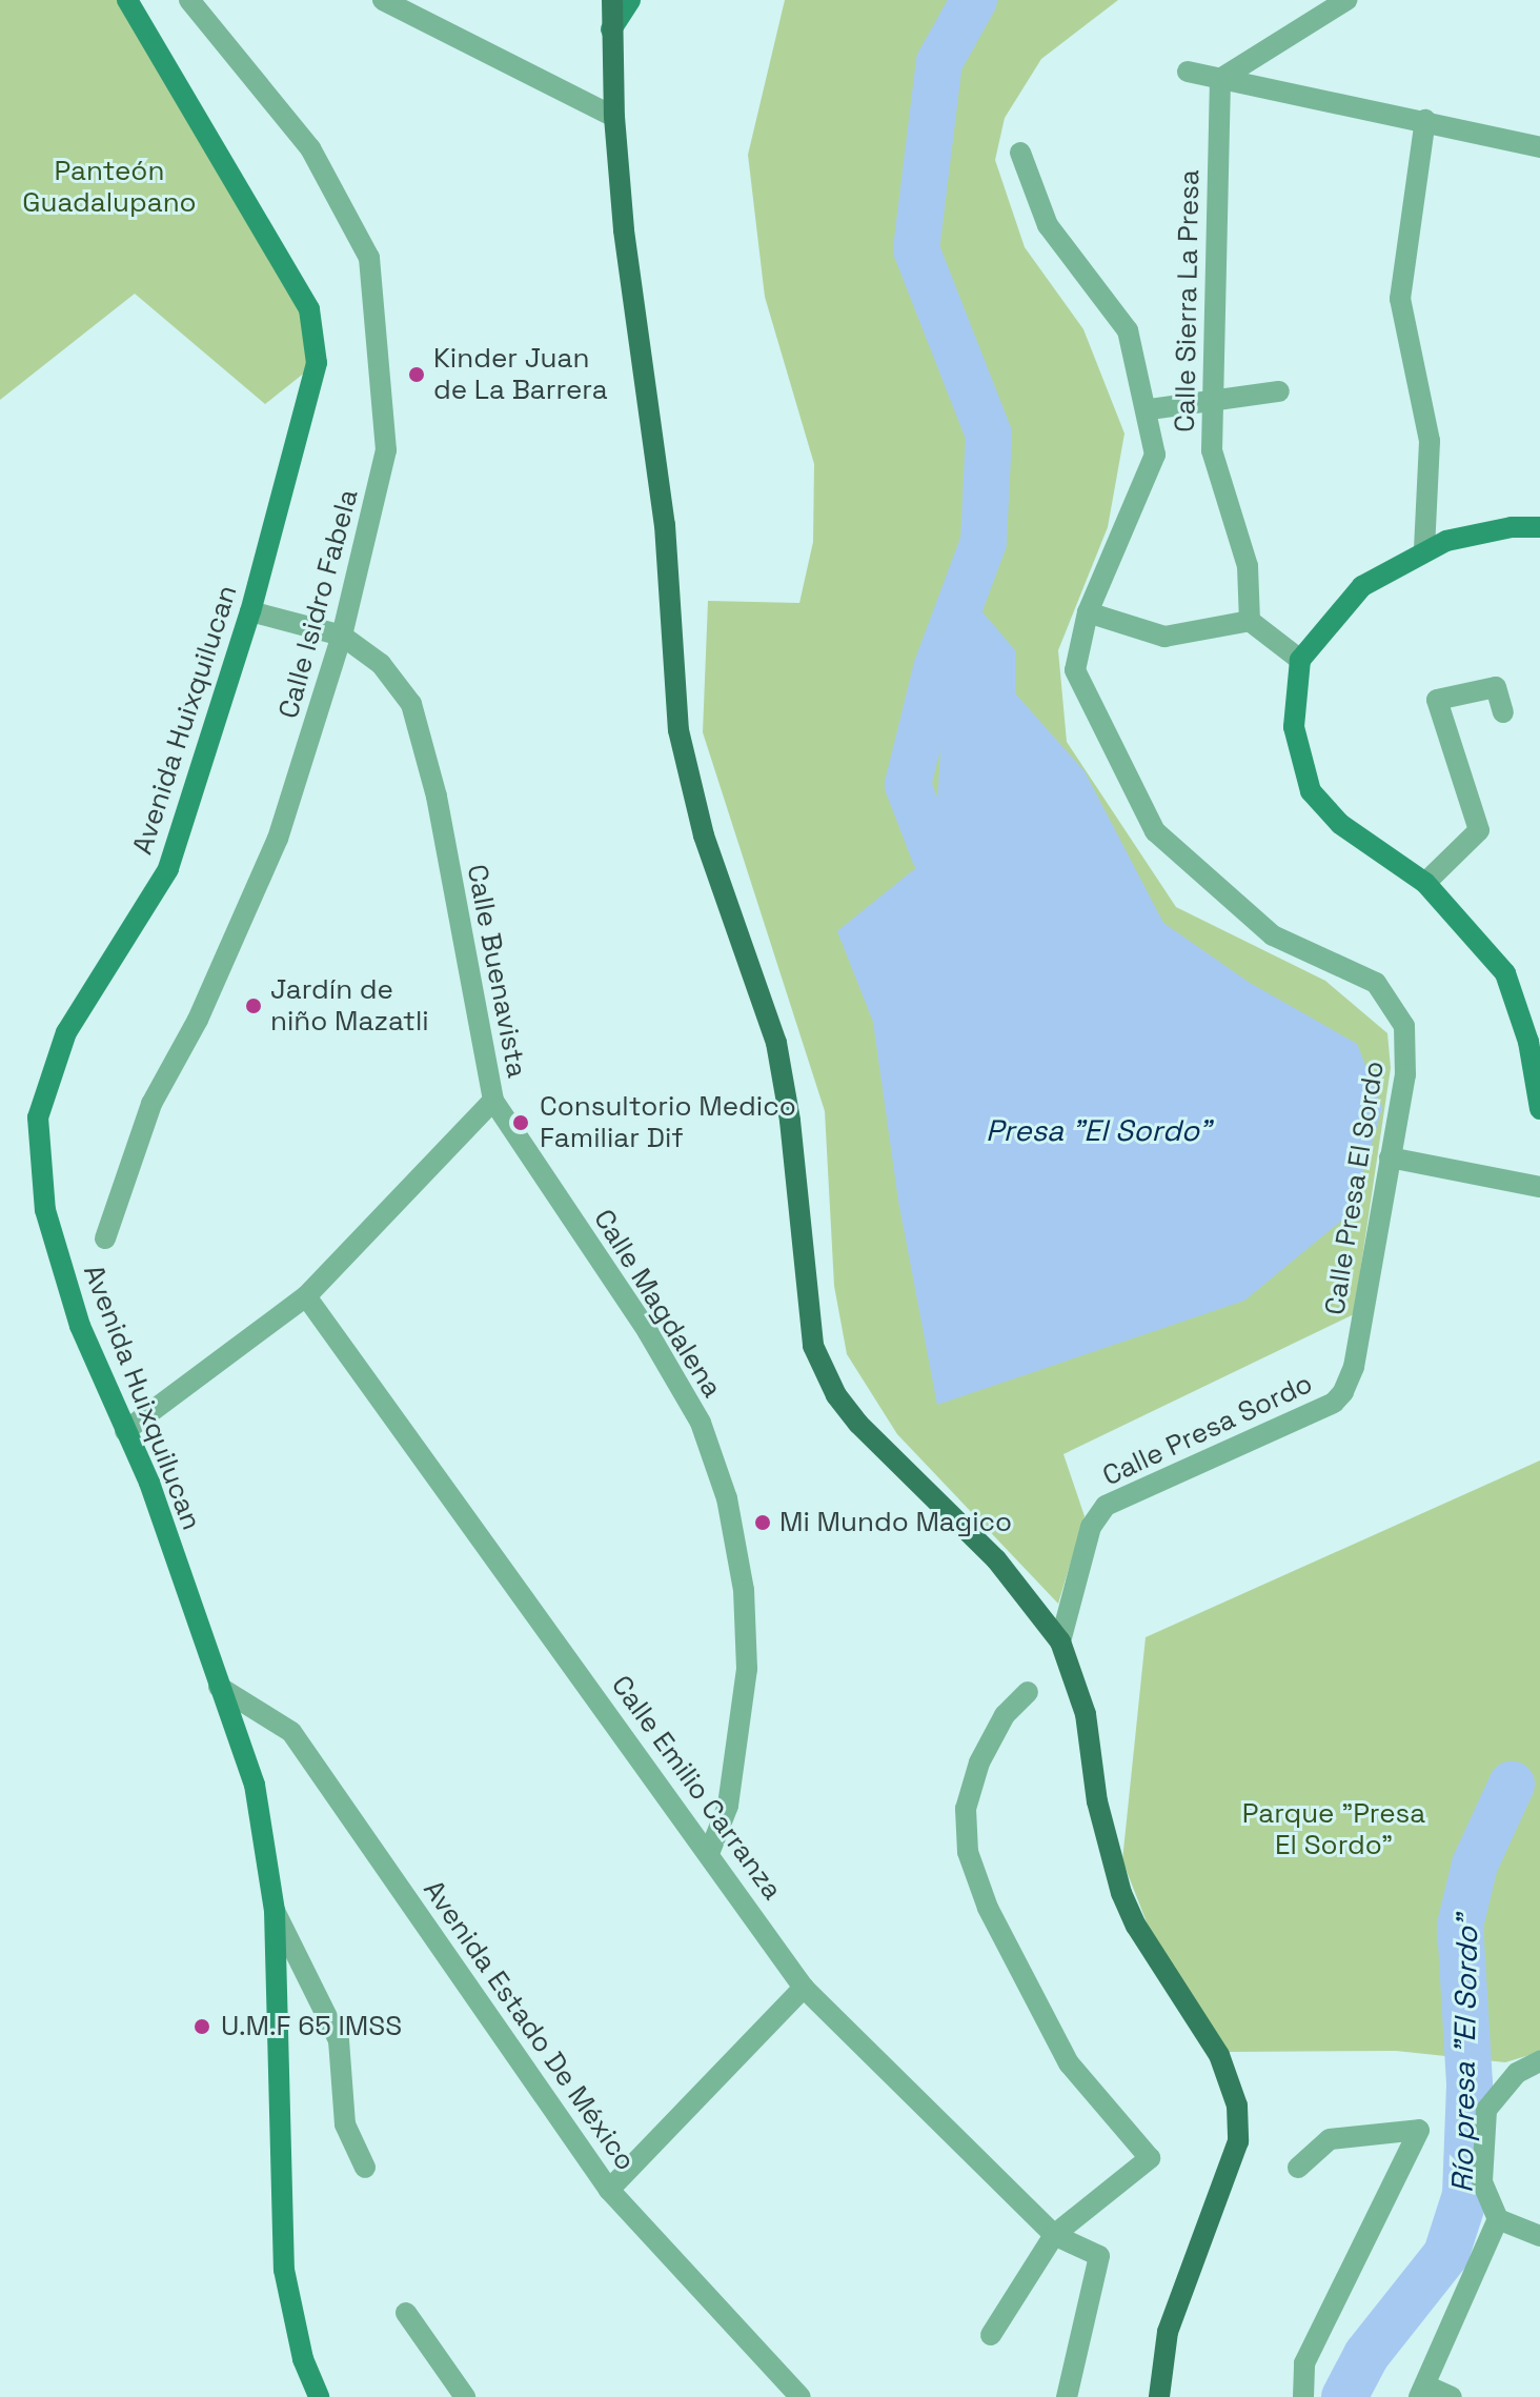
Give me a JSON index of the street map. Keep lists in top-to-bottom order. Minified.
{"streets":{"street":["Calle Sierra La Presa","Calle Isidro Fabela","Avenida Huixquilucan","Calle Buenavista","Calle Presa El Sordo","Calle Magdalena","Calle Presa Sordo","Calle Emilio Carranza","Avenida Estado De México"]},"crossings":[["Calle Isidro Fabela","Calle Buenavista"],["Avenida Huixquilucan","Calle Buenavista"],["Avenida Huixquilucan","Avenida Estado De México"],["Calle Buenavista","Calle Magdalena"],["Calle Buenavista","Calle Emilio Carranza"],["Calle Presa El Sordo","Calle Presa Sordo"],["Calle Magdalena","Calle Emilio Carranza"]],"water":["Presa \"El Sordo\"","Río presa \"El Sordo\""],"parks":["Panteón Guadalupano","Parque \"Presa El Sordo\""],"places":["Kinder Juan de La Barrera","Jardín de niño Mazatli","Consultorio Medico Familiar Dif","Mi Mundo Magico","U.M.F 65 IMSS"]}
